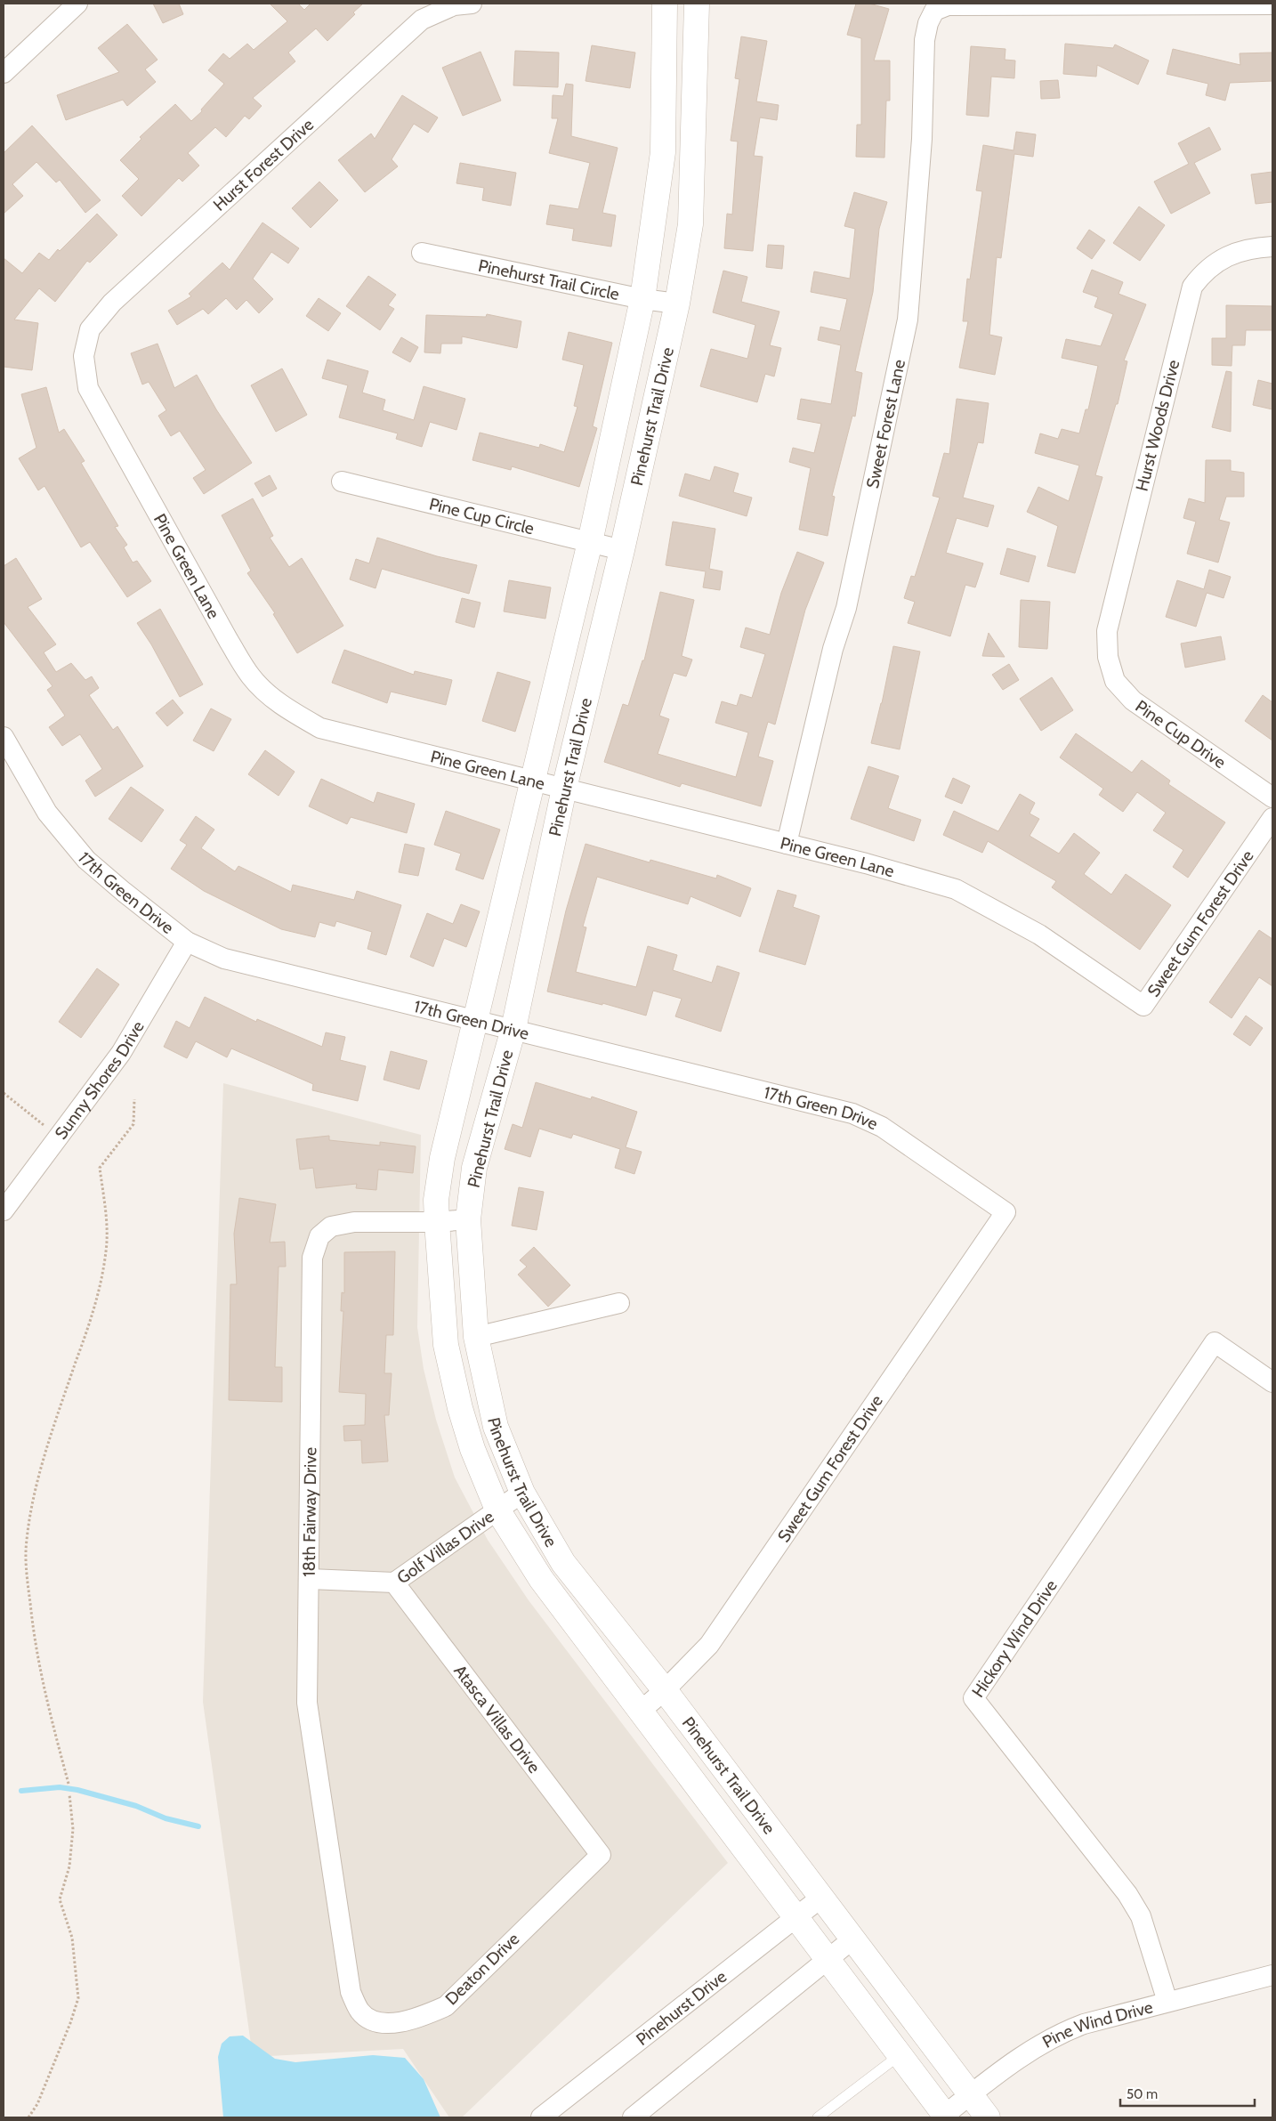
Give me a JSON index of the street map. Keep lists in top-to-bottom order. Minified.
{"streets":{"street":["Hurst Forest Drive","Pinehurst Trail Circle","Pinehurst Trail Drive","Sweet Forest Lane","Hurst Woods Drive","Pine Cup Circle","Pine Green Lane","Pine Cup Drive","17th Green Drive","Sweet Gum Forest Drive","Sunny Shores Drive","18th Fairway Drive","Golf Villas Drive","Hickory Wind Drive","Atasca Villas Drive","Deaton Drive","Pinehurst Drive","Pine Wind Drive"]},"crossings":[["Hurst Forest Drive","Pine Green Lane"],["Pinehurst Trail Circle","Pinehurst Trail Drive"],["Pinehurst Trail Drive","Pine Cup Circle"],["Pinehurst Trail Drive","Pine Green Lane"],["Pinehurst Trail Drive","17th Green Drive"],["Pinehurst Trail Drive","Sweet Gum Forest Drive"],["Pinehurst Trail Drive","18th Fairway Drive"],["Pinehurst Trail Drive","Golf Villas Drive"],["Pinehurst Trail Drive","Pinehurst Drive"],["Pinehurst Trail Drive","Pine Wind Drive"],["Sweet Forest Lane","Pine Green Lane"],["Hurst Woods Drive","Pine Cup Drive"],["Pine Green Lane","Sweet Gum Forest Drive"],["17th Green Drive","Sweet Gum Forest Drive"],["17th Green Drive","Sunny Shores Drive"],["18th Fairway Drive","Golf Villas Drive"],["18th Fairway Drive","Deaton Drive"],["Golf Villas Drive","Atasca Villas Drive"],["Hickory Wind Drive","Pine Wind Drive"],["Atasca Villas Drive","Deaton Drive"]],"scale_bar":"50 m"}
